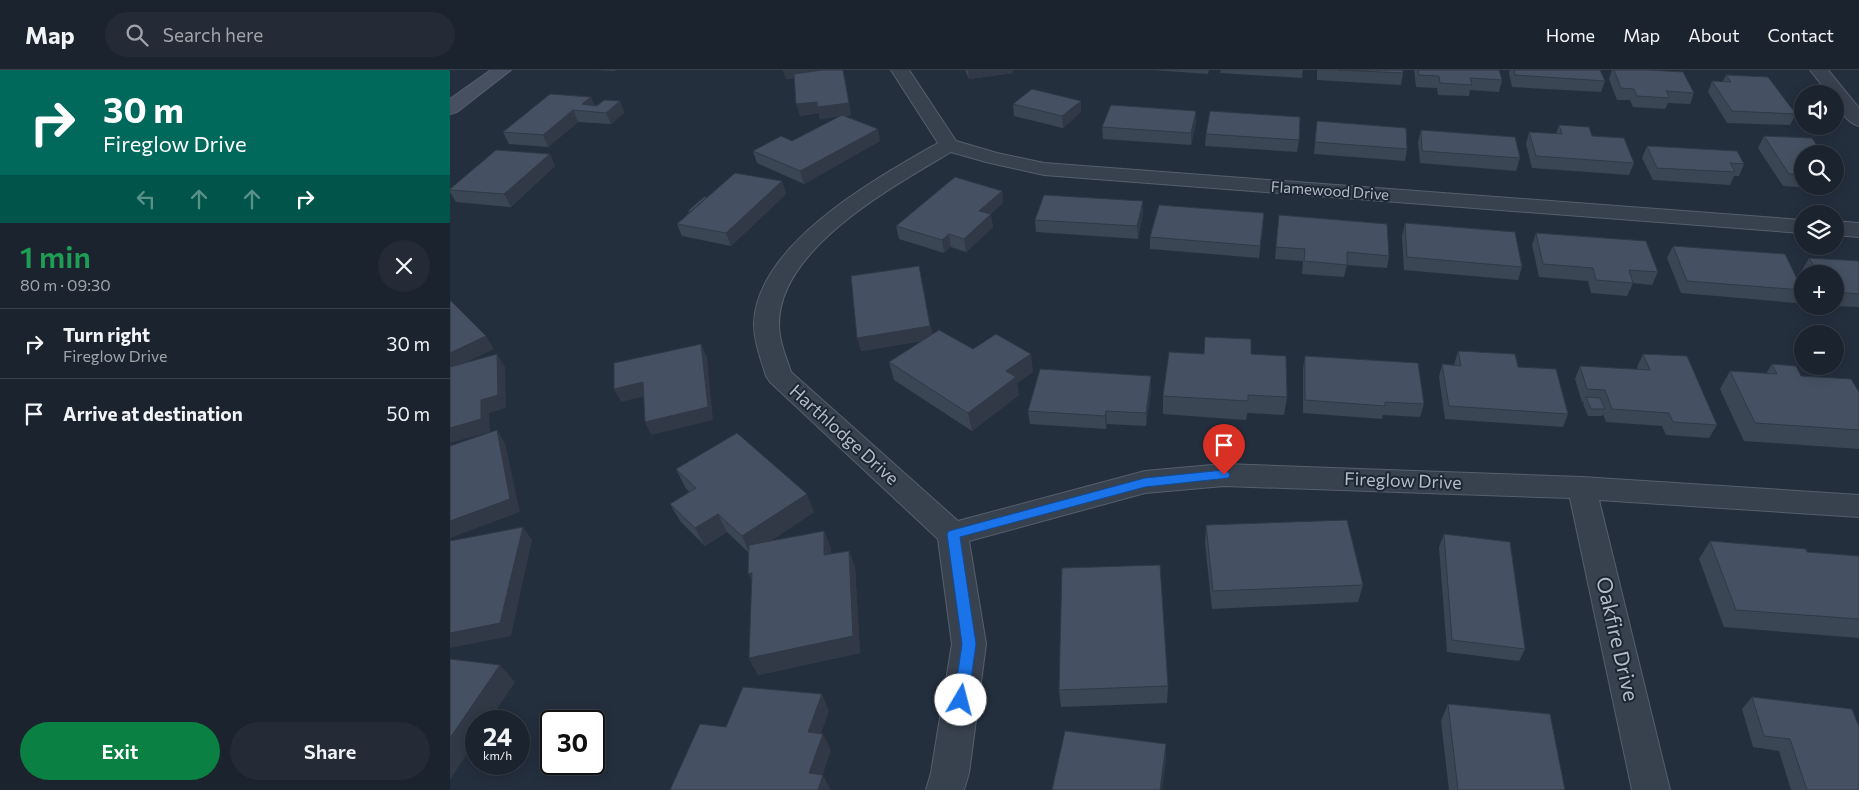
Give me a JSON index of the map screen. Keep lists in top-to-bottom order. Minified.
{"streets":{"street":["Flamewood Drive","Harthlodge Drive","Fireglow Drive","Oakfire Drive"]},"crossings":[["Flamewood Drive","Harthlodge Drive"],["Harthlodge Drive","Fireglow Drive"],["Fireglow Drive","Oakfire Drive"]],"page":{"header":"Map","search":"Search here","nav":["Home","Map","About","Contact"],"turn":["30 m","Fireglow Drive"],"map_buttons":["+","−"],"heading":["1 min","80 m · 09:30"],"list":[{"name":"Turn right","note":"Fireglow Drive","value":"30 m"},{"name":"Arrive at destination","value":"50 m"}],"speed":"24 km/h","limit":"30","buttons":["Exit","Share"]}}
